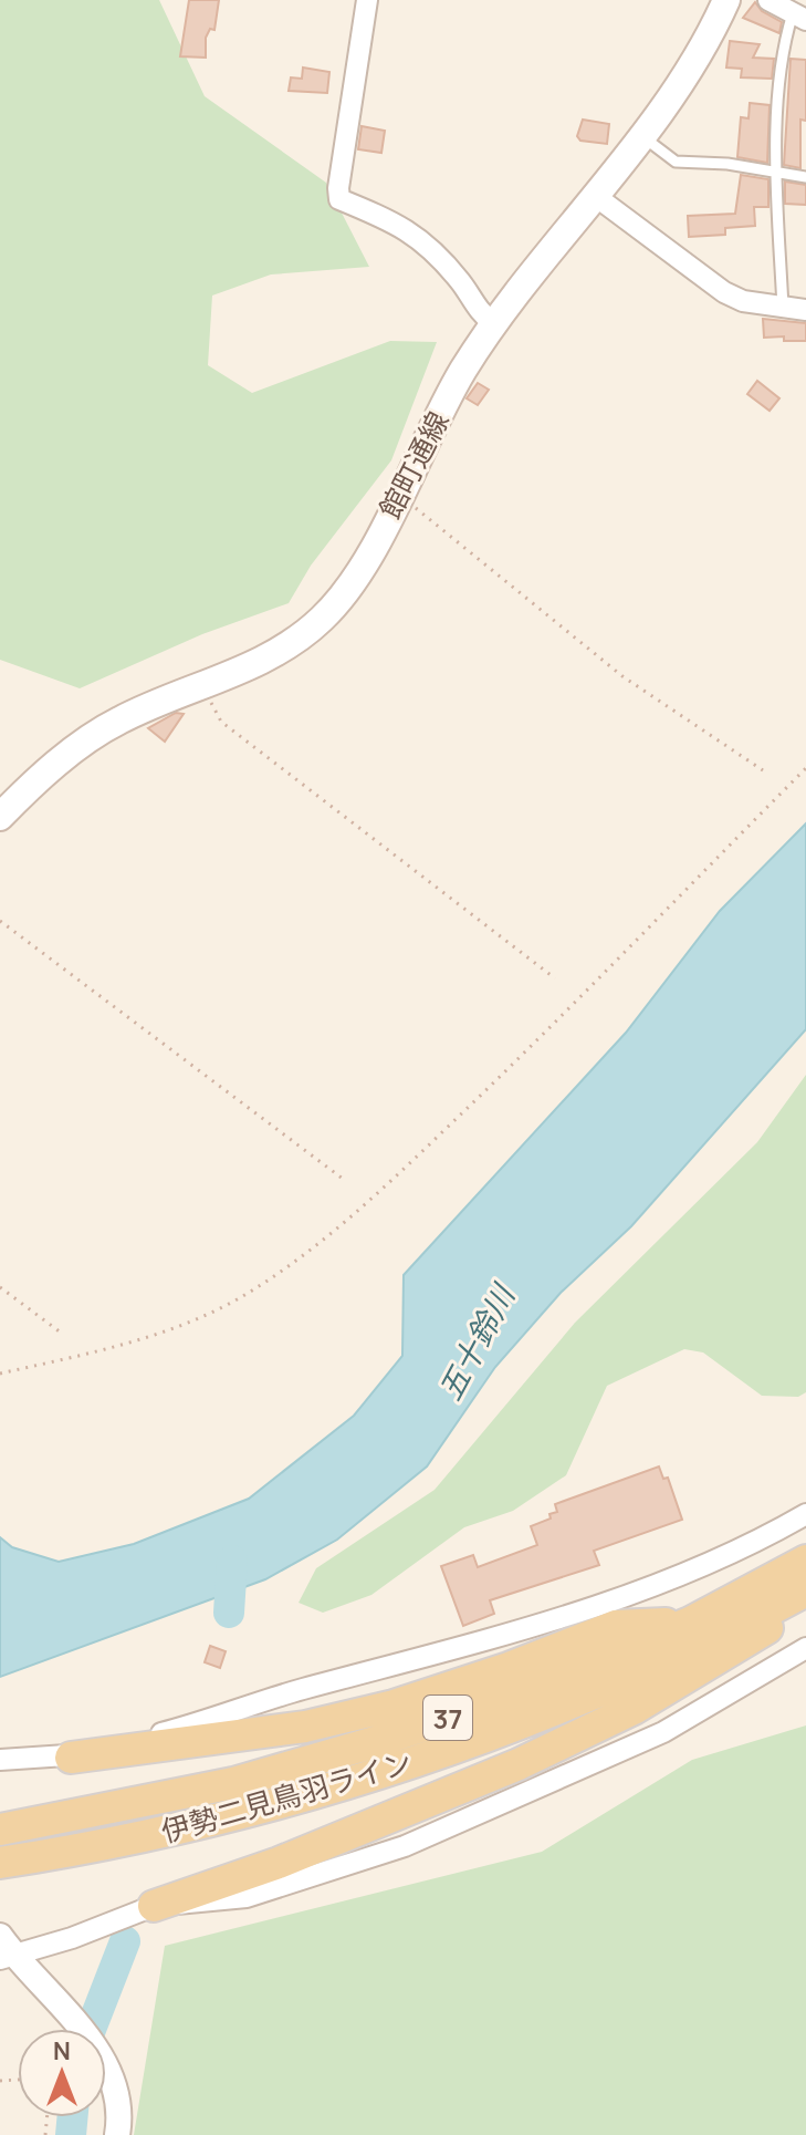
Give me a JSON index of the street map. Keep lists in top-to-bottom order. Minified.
{"streets":{"main road":["館町通線","37","伊勢二見鳥羽ライン"]},"water":["五十鈴川"],"north":"top"}
